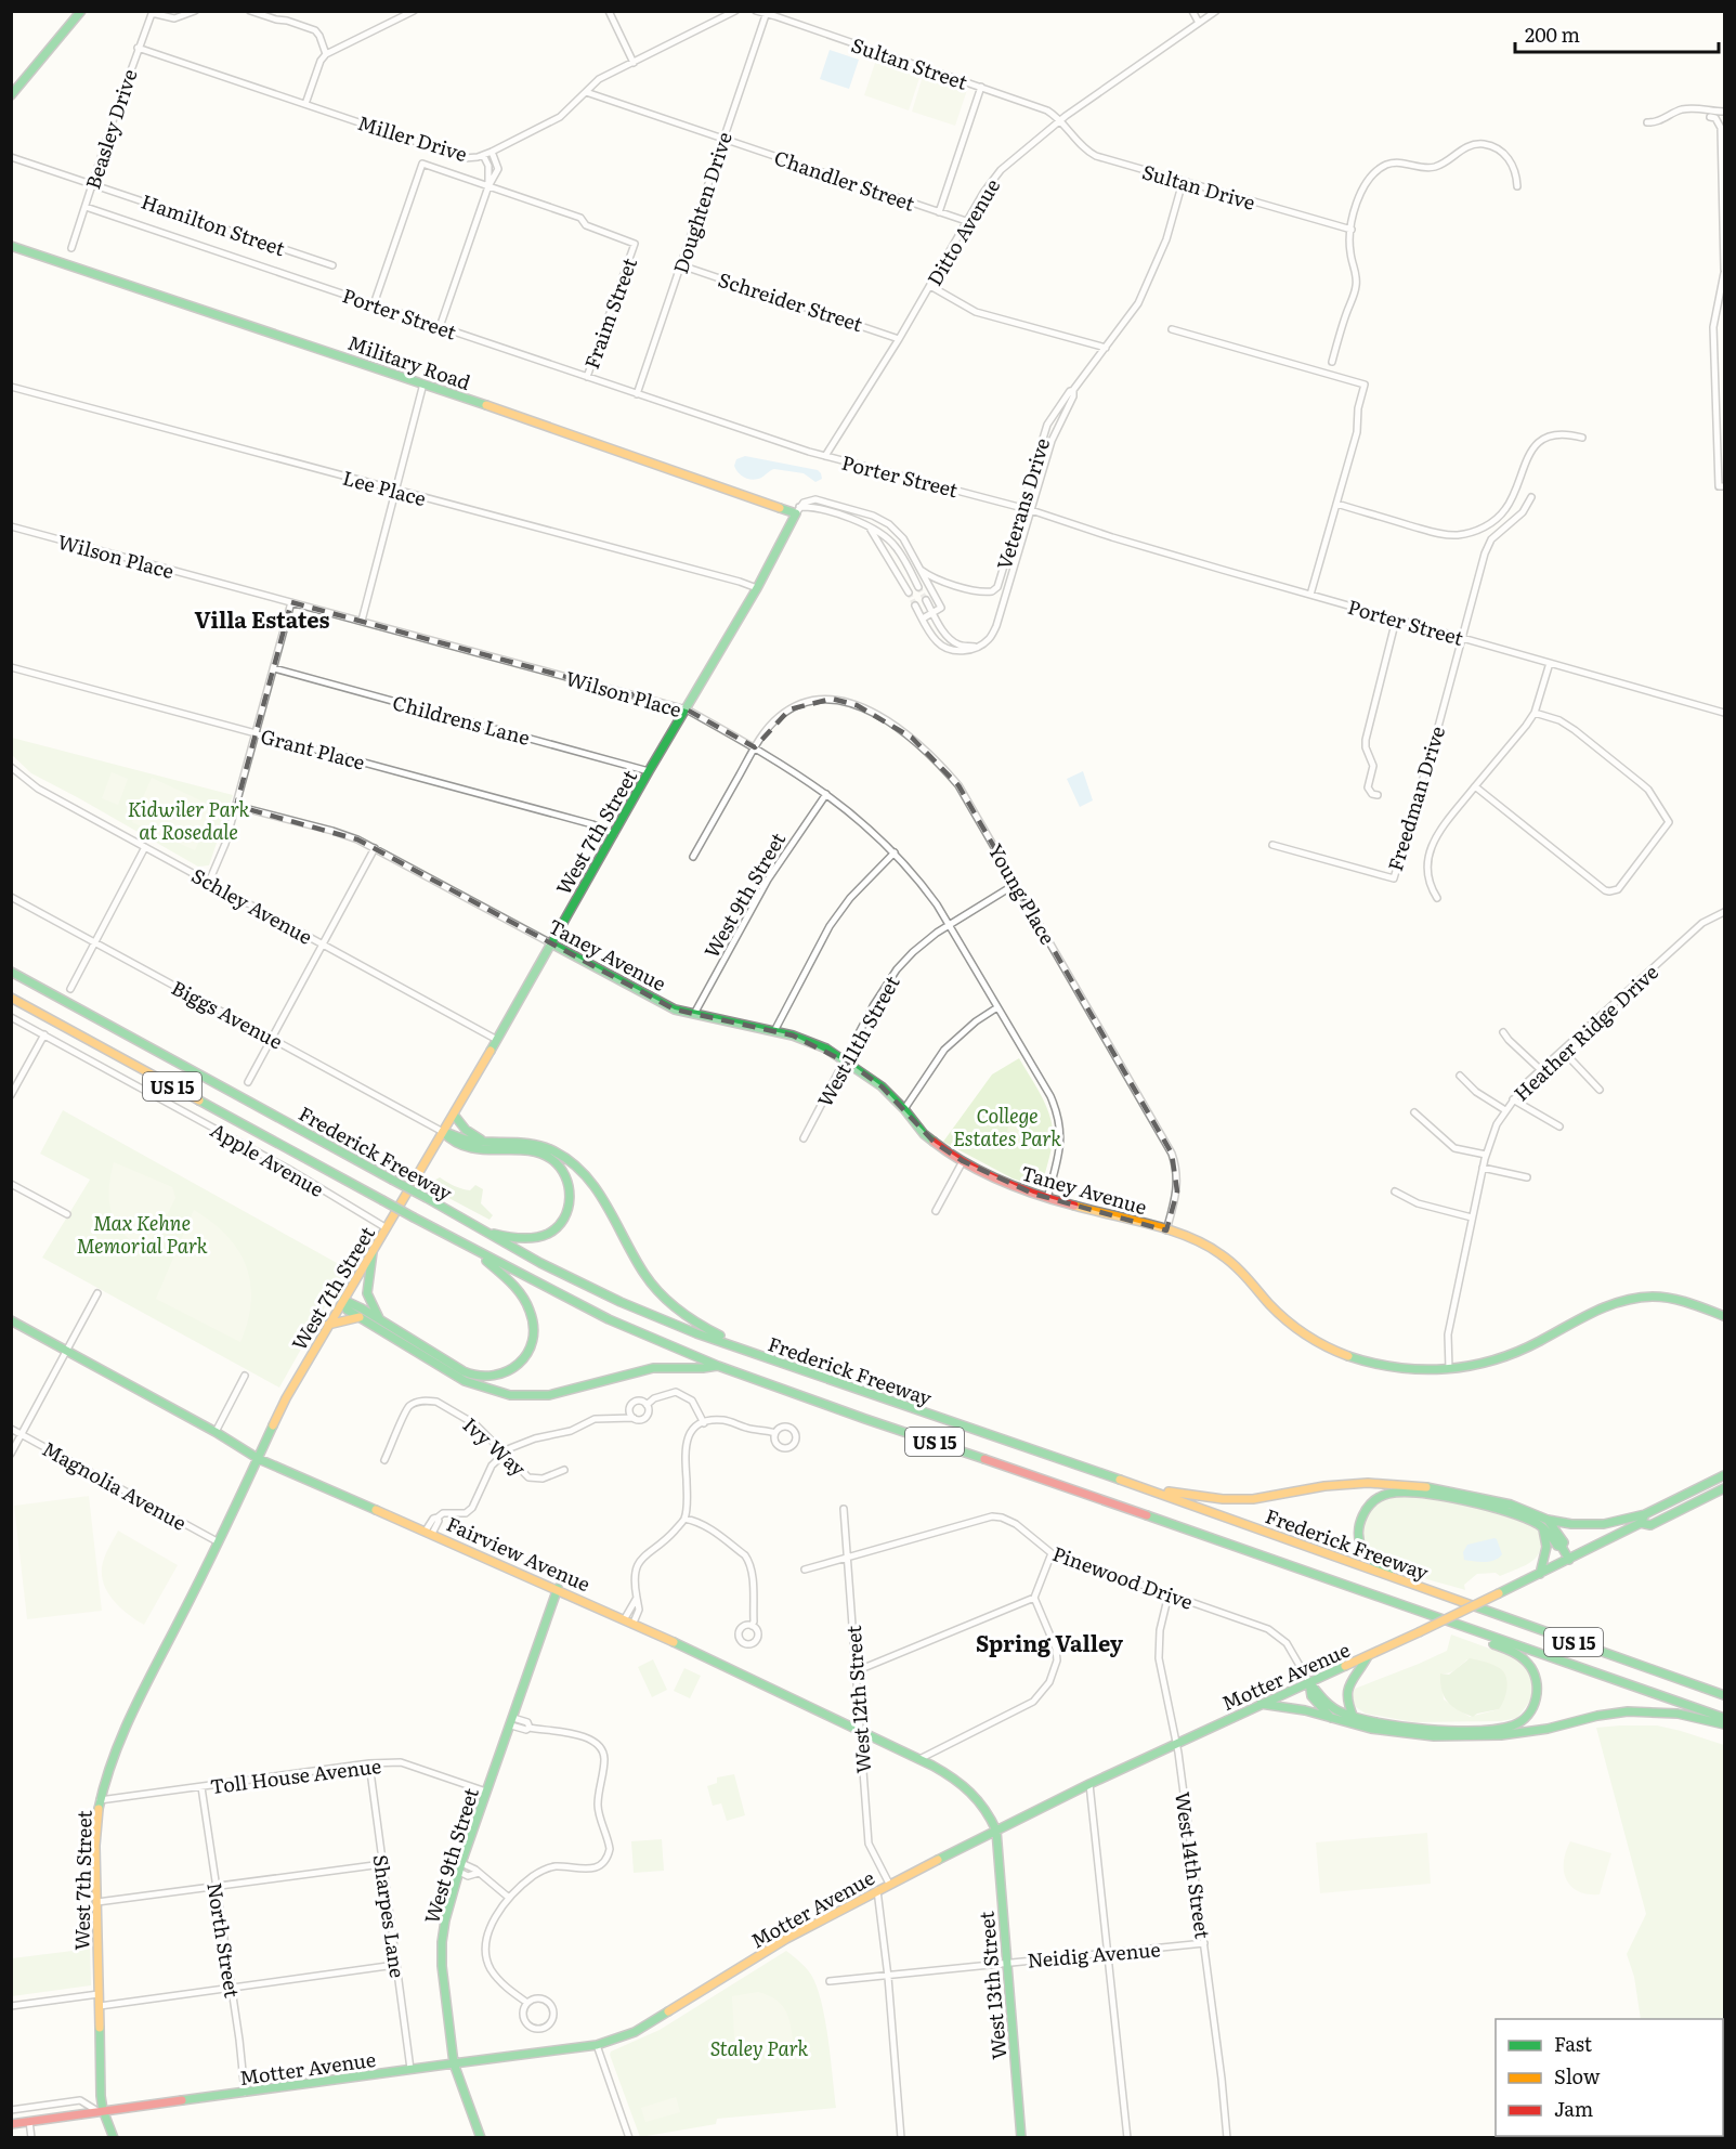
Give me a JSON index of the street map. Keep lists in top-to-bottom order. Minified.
{"streets":{"main road":["Military Road","West 7th Street","West 9th Street","Taney Avenue","US 15","Frederick Freeway","Fairview Avenue","Motter Avenue","West 13th Street"],"street":["Sultan Street","Beasley Drive","Miller Drive","Chandler Street","Sultan Drive","Doughten Drive","Hamilton Street","Ditto Avenue","Schreider Street","Porter Street","Fraim Street","Lee Place","Veterans Drive","Wilson Place","Childrens Lane","Grant Place","Freedman Drive","Young Place","Schley Avenue","Biggs Avenue","Heather Ridge Drive","West 11th Street","Apple Avenue","Ivy Way","Magnolia Avenue","Pinewood Drive","West 12th Street","Toll House Avenue","West 14th Street","Sharpes Lane","North Street","Neidig Avenue"]},"crossings":[["Sultan Street","Sultan Drive"],["Sultan Street","Doughten Drive"],["Sultan Street","Ditto Avenue"],["Beasley Drive","Miller Drive"],["Beasley Drive","Hamilton Street"],["Beasley Drive","Porter Street"],["Miller Drive","Chandler Street"],["Chandler Street","Doughten Drive"],["Chandler Street","Ditto Avenue"],["Sultan Drive","Ditto Avenue"],["Sultan Drive","Veterans Drive"],["Doughten Drive","Schreider Street"],["Doughten Drive","Porter Street"],["Ditto Avenue","Schreider Street"],["Ditto Avenue","Porter Street"],["Porter Street","Fraim Street"],["Porter Street","Veterans Drive"],["Porter Street","Freedman Drive"],["Military Road","West 7th Street"],["Lee Place","West 7th Street"],["Wilson Place","West 7th Street"],["Wilson Place","Young Place"],["Wilson Place","West 9th Street"],["Wilson Place","Taney Avenue"],["Wilson Place","West 11th Street"],["Childrens Lane","West 7th Street"],["Grant Place","West 7th Street"],["West 7th Street","Schley Avenue"],["West 7th Street","Taney Avenue"],["West 7th Street","Biggs Avenue"],["West 7th Street","Apple Avenue"],["West 7th Street","Magnolia Avenue"],["West 7th Street","Fairview Avenue"],["West 7th Street","Motter Avenue"],["West 7th Street","Toll House Avenue"],["Young Place","Taney Avenue"],["Young Place","West 11th Street"],["West 9th Street","Taney Avenue"],["West 9th Street","Fairview Avenue"],["West 9th Street","Motter Avenue"],["West 9th Street","Toll House Avenue"],["Taney Avenue","Heather Ridge Drive"],["Taney Avenue","West 11th Street"],["Fairview Avenue","Motter Avenue"],["Fairview Avenue","West 12th Street"],["Fairview Avenue","West 13th Street"],["Pinewood Drive","Motter Avenue"],["Pinewood Drive","West 12th Street"],["Pinewood Drive","West 14th Street"],["Motter Avenue","West 12th Street"],["Motter Avenue","West 14th Street"],["Motter Avenue","Sharpes Lane"],["Motter Avenue","North Street"],["Motter Avenue","West 13th Street"],["Toll House Avenue","Sharpes Lane"],["Toll House Avenue","North Street"],["West 14th Street","Neidig Avenue"],["Neidig Avenue","West 13th Street"]],"districts":["Villa Estates","Spring Valley"],"parks":["Kidwiler Park at Rosedale","College Estates Park","Max Kehne Memorial Park","Staley Park"],"legend":["Fast","Slow","Jam"],"scale_bar":"200 m"}
